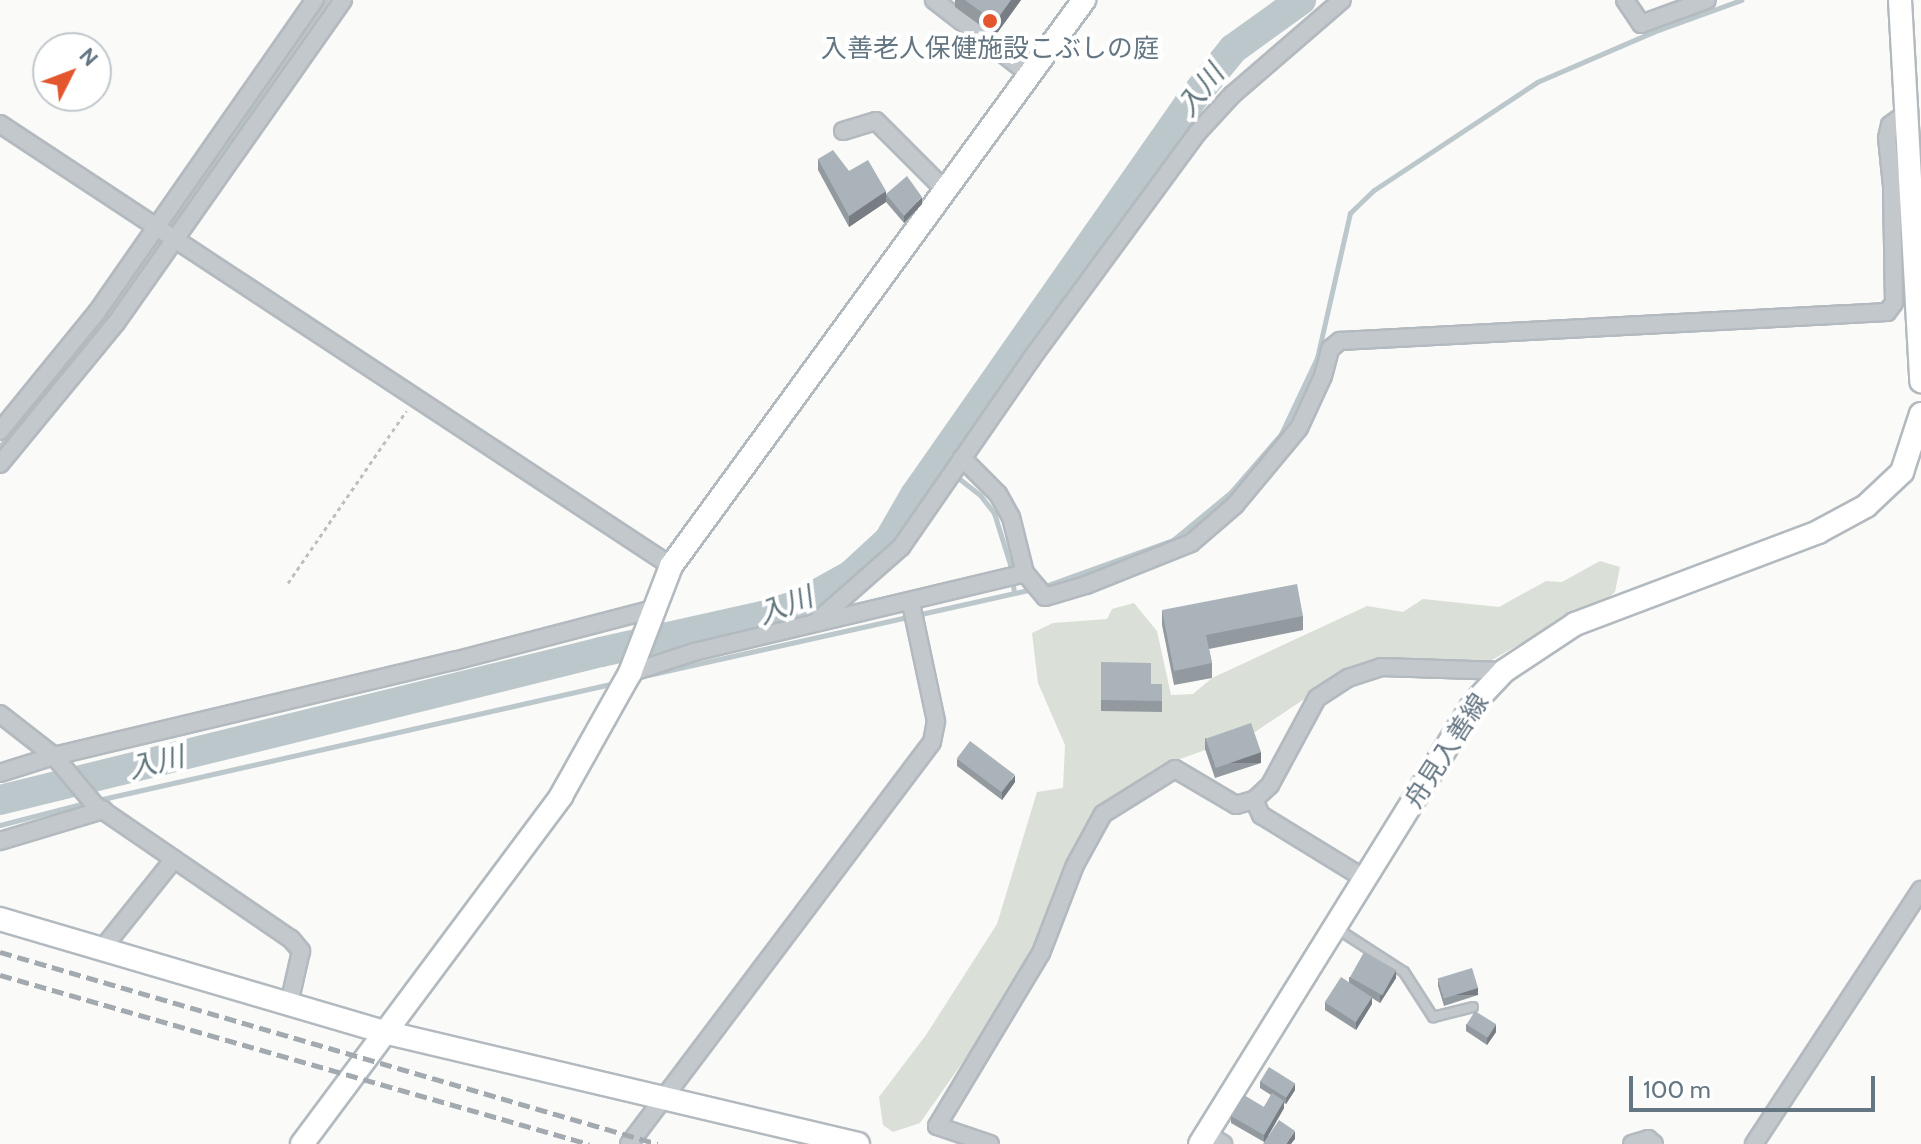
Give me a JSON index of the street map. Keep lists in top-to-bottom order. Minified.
{"streets":{"street":["舟見入善線"]},"water":["入川"],"places":["入善老人保健施設こぶしの庭"],"scale_bar":"100 m","north":"top right"}
